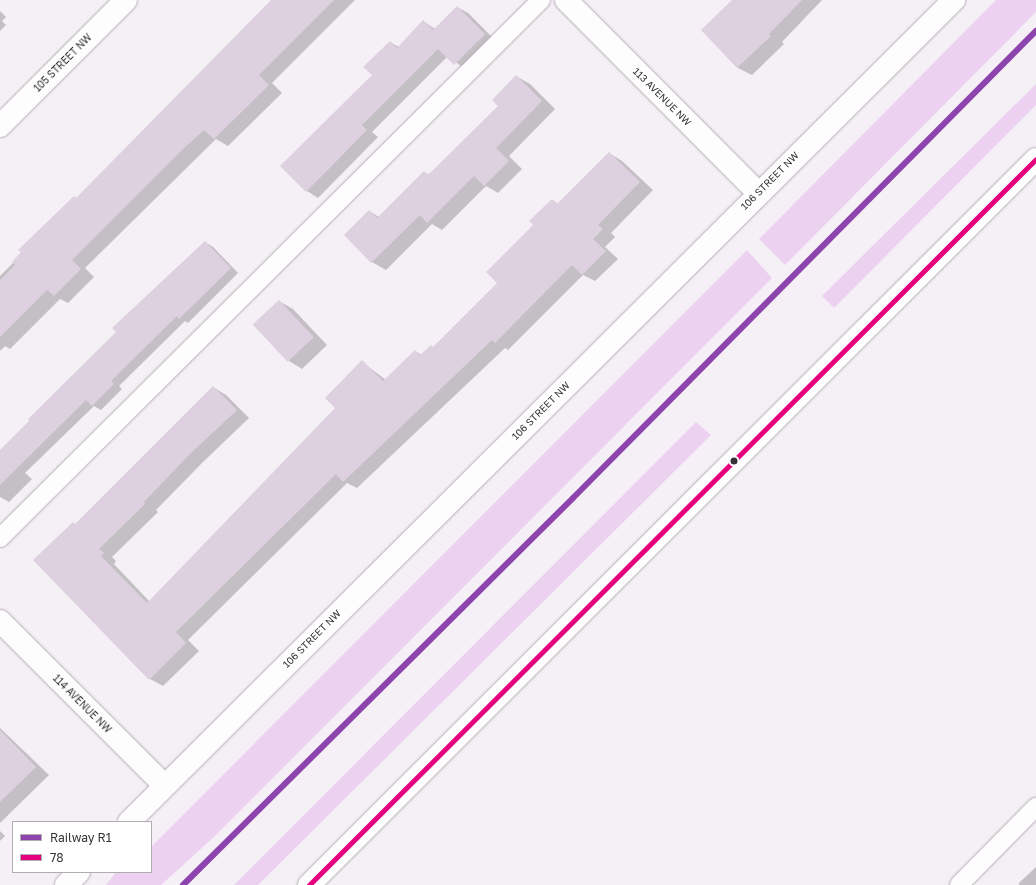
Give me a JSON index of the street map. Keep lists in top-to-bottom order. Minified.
{"streets":{"street":["105 STREET NW","113 AVENUE NW","106 STREET NW","114 AVENUE NW"]},"crossings":[["113 AVENUE NW","106 STREET NW"],["106 STREET NW","114 AVENUE NW"]],"lines":["rail line R1","transit line 78"],"legend":["Railway R1","78"]}
